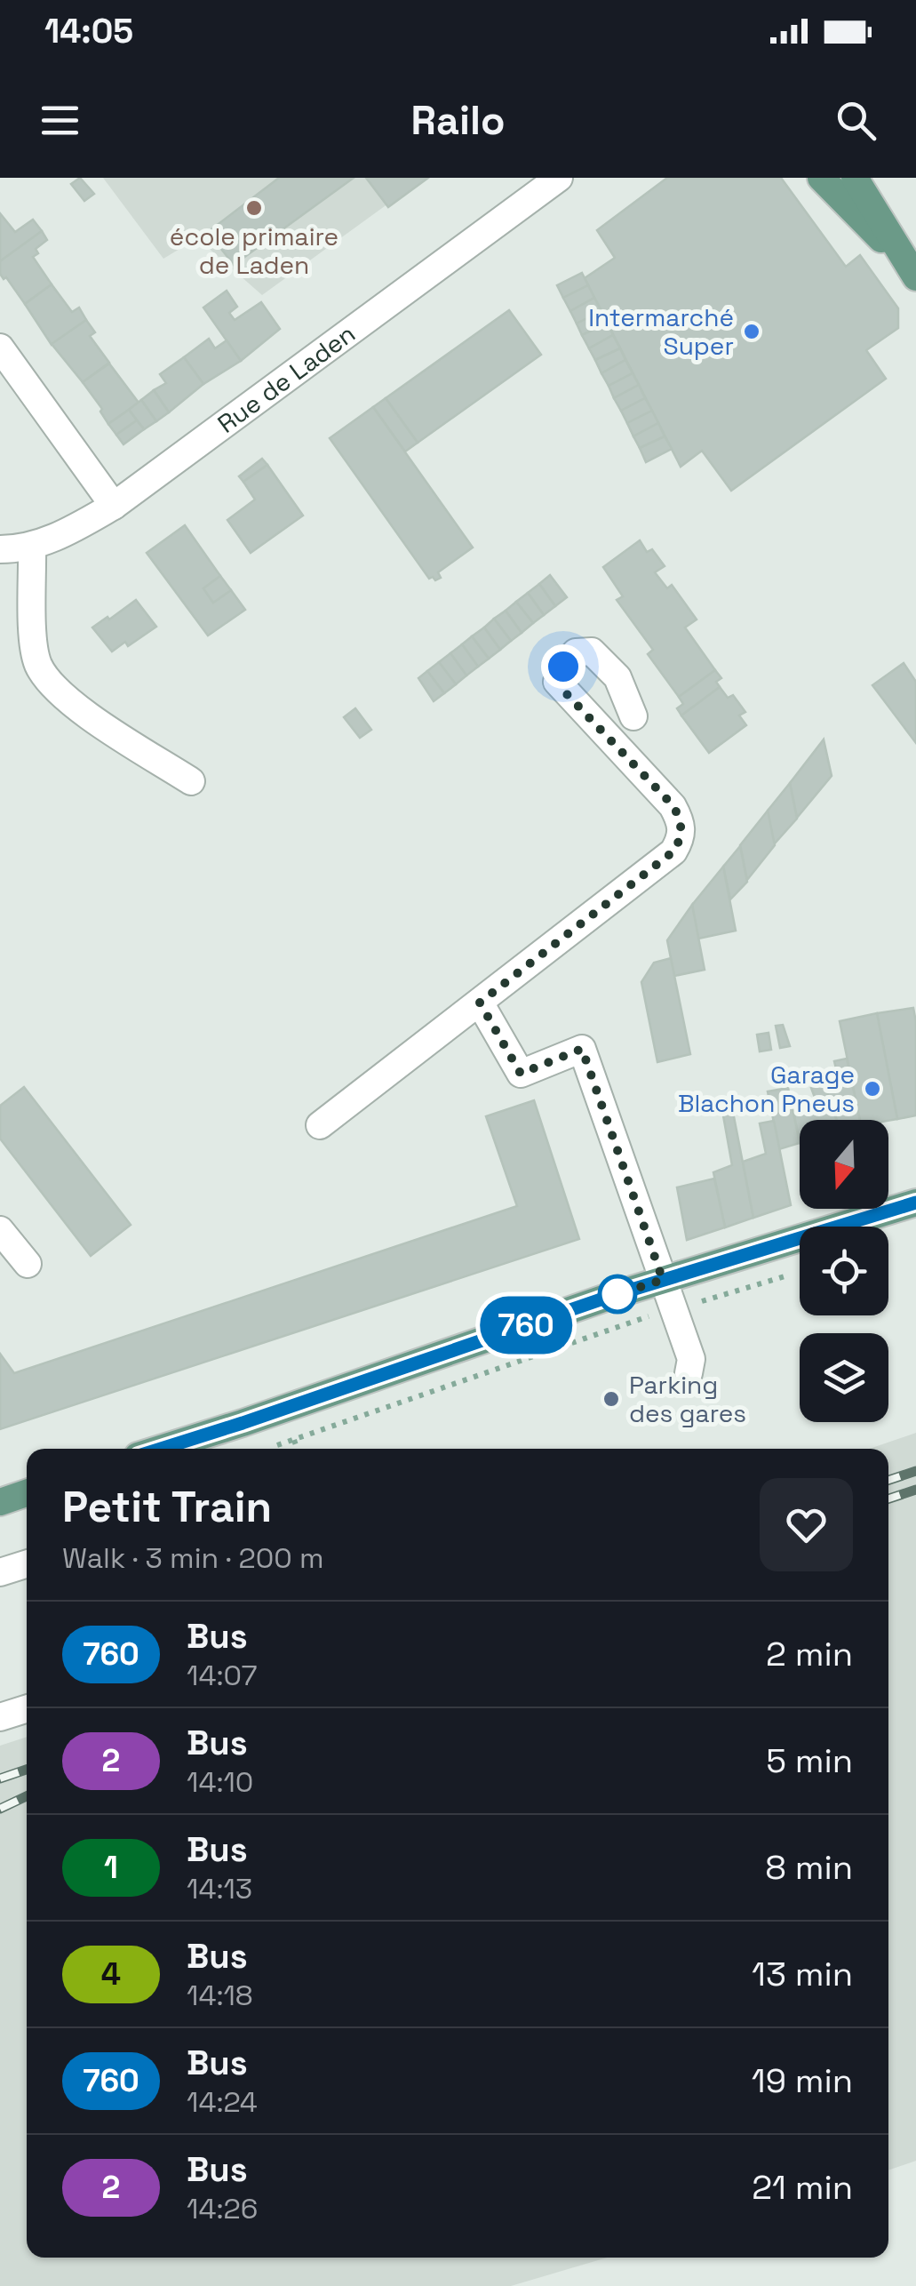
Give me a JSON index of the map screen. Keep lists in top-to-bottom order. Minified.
{"streets":{"street":["Rue de Laden"]},"places":["école primaire de Laden","Intermarché Super","Garage Blachon Pneus","Parking des gares"],"lines":["bus line 760"],"north":"bottom","page":{"status":"14:05","header":"Railo","on_map":"760","heading":["Petit Train","Walk · 3 min · 200 m"],"list":[{"mark":"760","name":"Bus","note":"14:07","value":"2 min"},{"mark":"2","name":"Bus","note":"14:10","value":"5 min"},{"mark":"1","name":"Bus","note":"14:13","value":"8 min"},{"mark":"4","name":"Bus","note":"14:18","value":"13 min"},{"mark":"760","name":"Bus","note":"14:24","value":"19 min"},{"mark":"2","name":"Bus","note":"14:26","value":"21 min"}]}}
